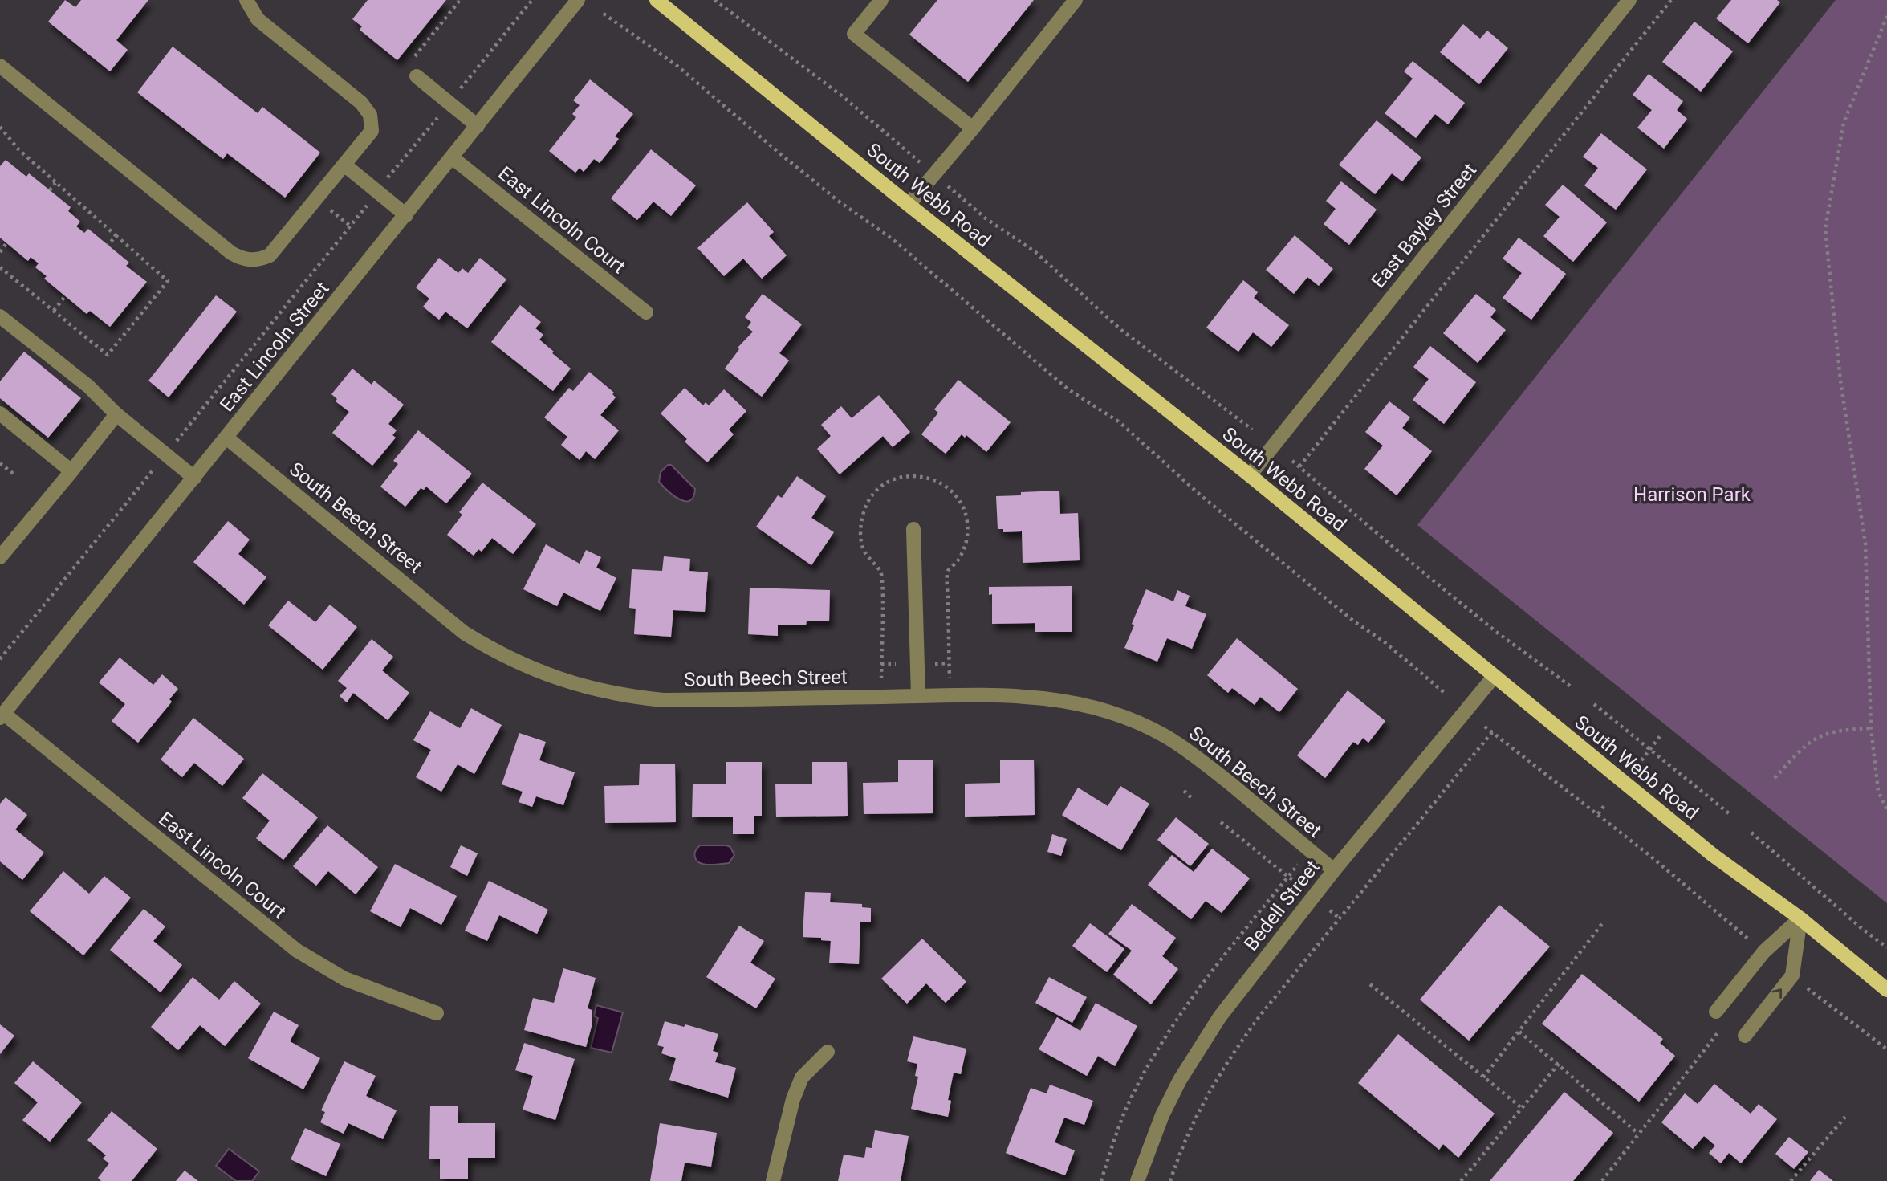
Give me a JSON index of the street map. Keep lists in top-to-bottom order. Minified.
{"streets":{"main road":["South Webb Road"],"street":["East Lincoln Court","East Bayley Street","East Lincoln Street","South Beech Street","Bedell Street"]},"crossings":[["South Webb Road","East Bayley Street"],["South Webb Road","Bedell Street"],["East Lincoln Court","East Lincoln Street"],["East Lincoln Street","South Beech Street"],["South Beech Street","Bedell Street"]],"parks":["Harrison Park"]}
